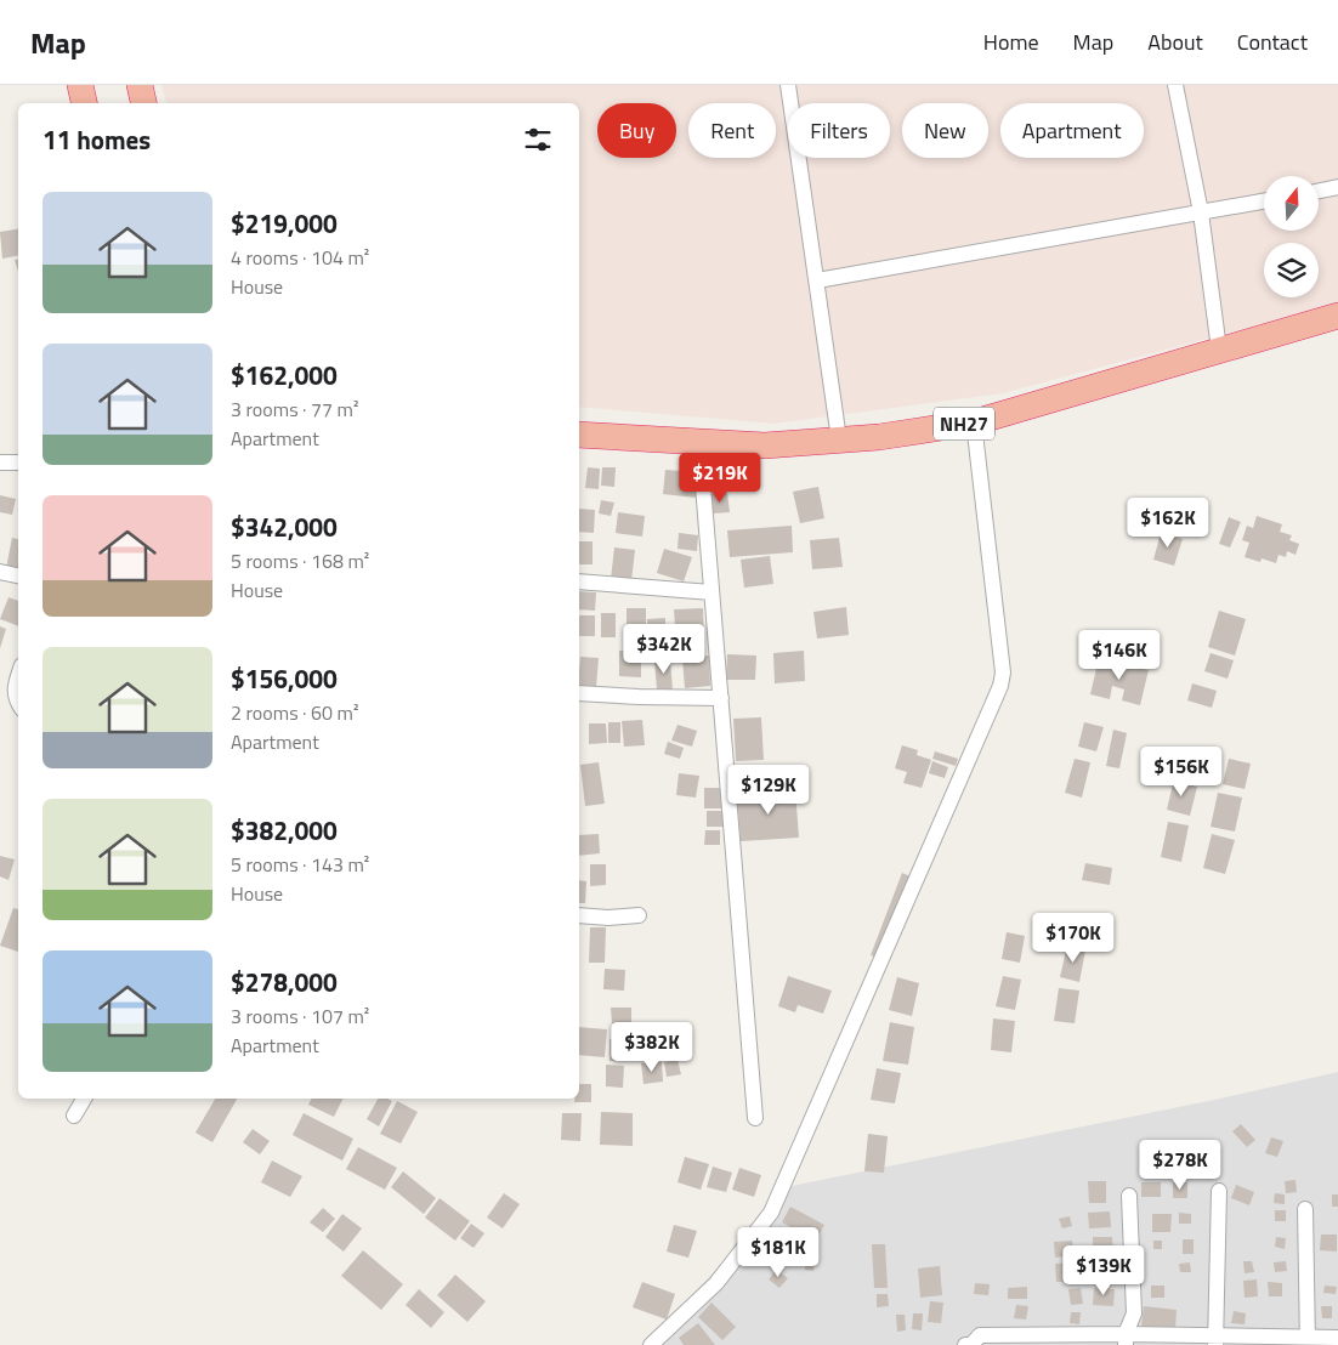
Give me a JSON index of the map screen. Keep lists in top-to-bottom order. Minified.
{"streets":{"highway":["NH27"]},"north":"top","page":{"header":"Map","nav":["Home","Map","About","Contact"],"chip":["Buy","Rent","Filters","New","Apartment"],"heading":"11 homes","list":[{"name":"$219,000","note":"4 rooms · 104 m² · House"},{"name":"$162,000","note":"3 rooms · 77 m² · Apartment"},{"name":"$342,000","note":"5 rooms · 168 m² · House"},{"name":"$156,000","note":"2 rooms · 60 m² · Apartment"},{"name":"$382,000","note":"5 rooms · 143 m² · House"},{"name":"$278,000","note":"3 rooms · 107 m² · Apartment"}],"price":["$219K","$162K","$342K","$146K","$156K","$129K","$170K","$382K","$278K","$181K","$139K"]}}
